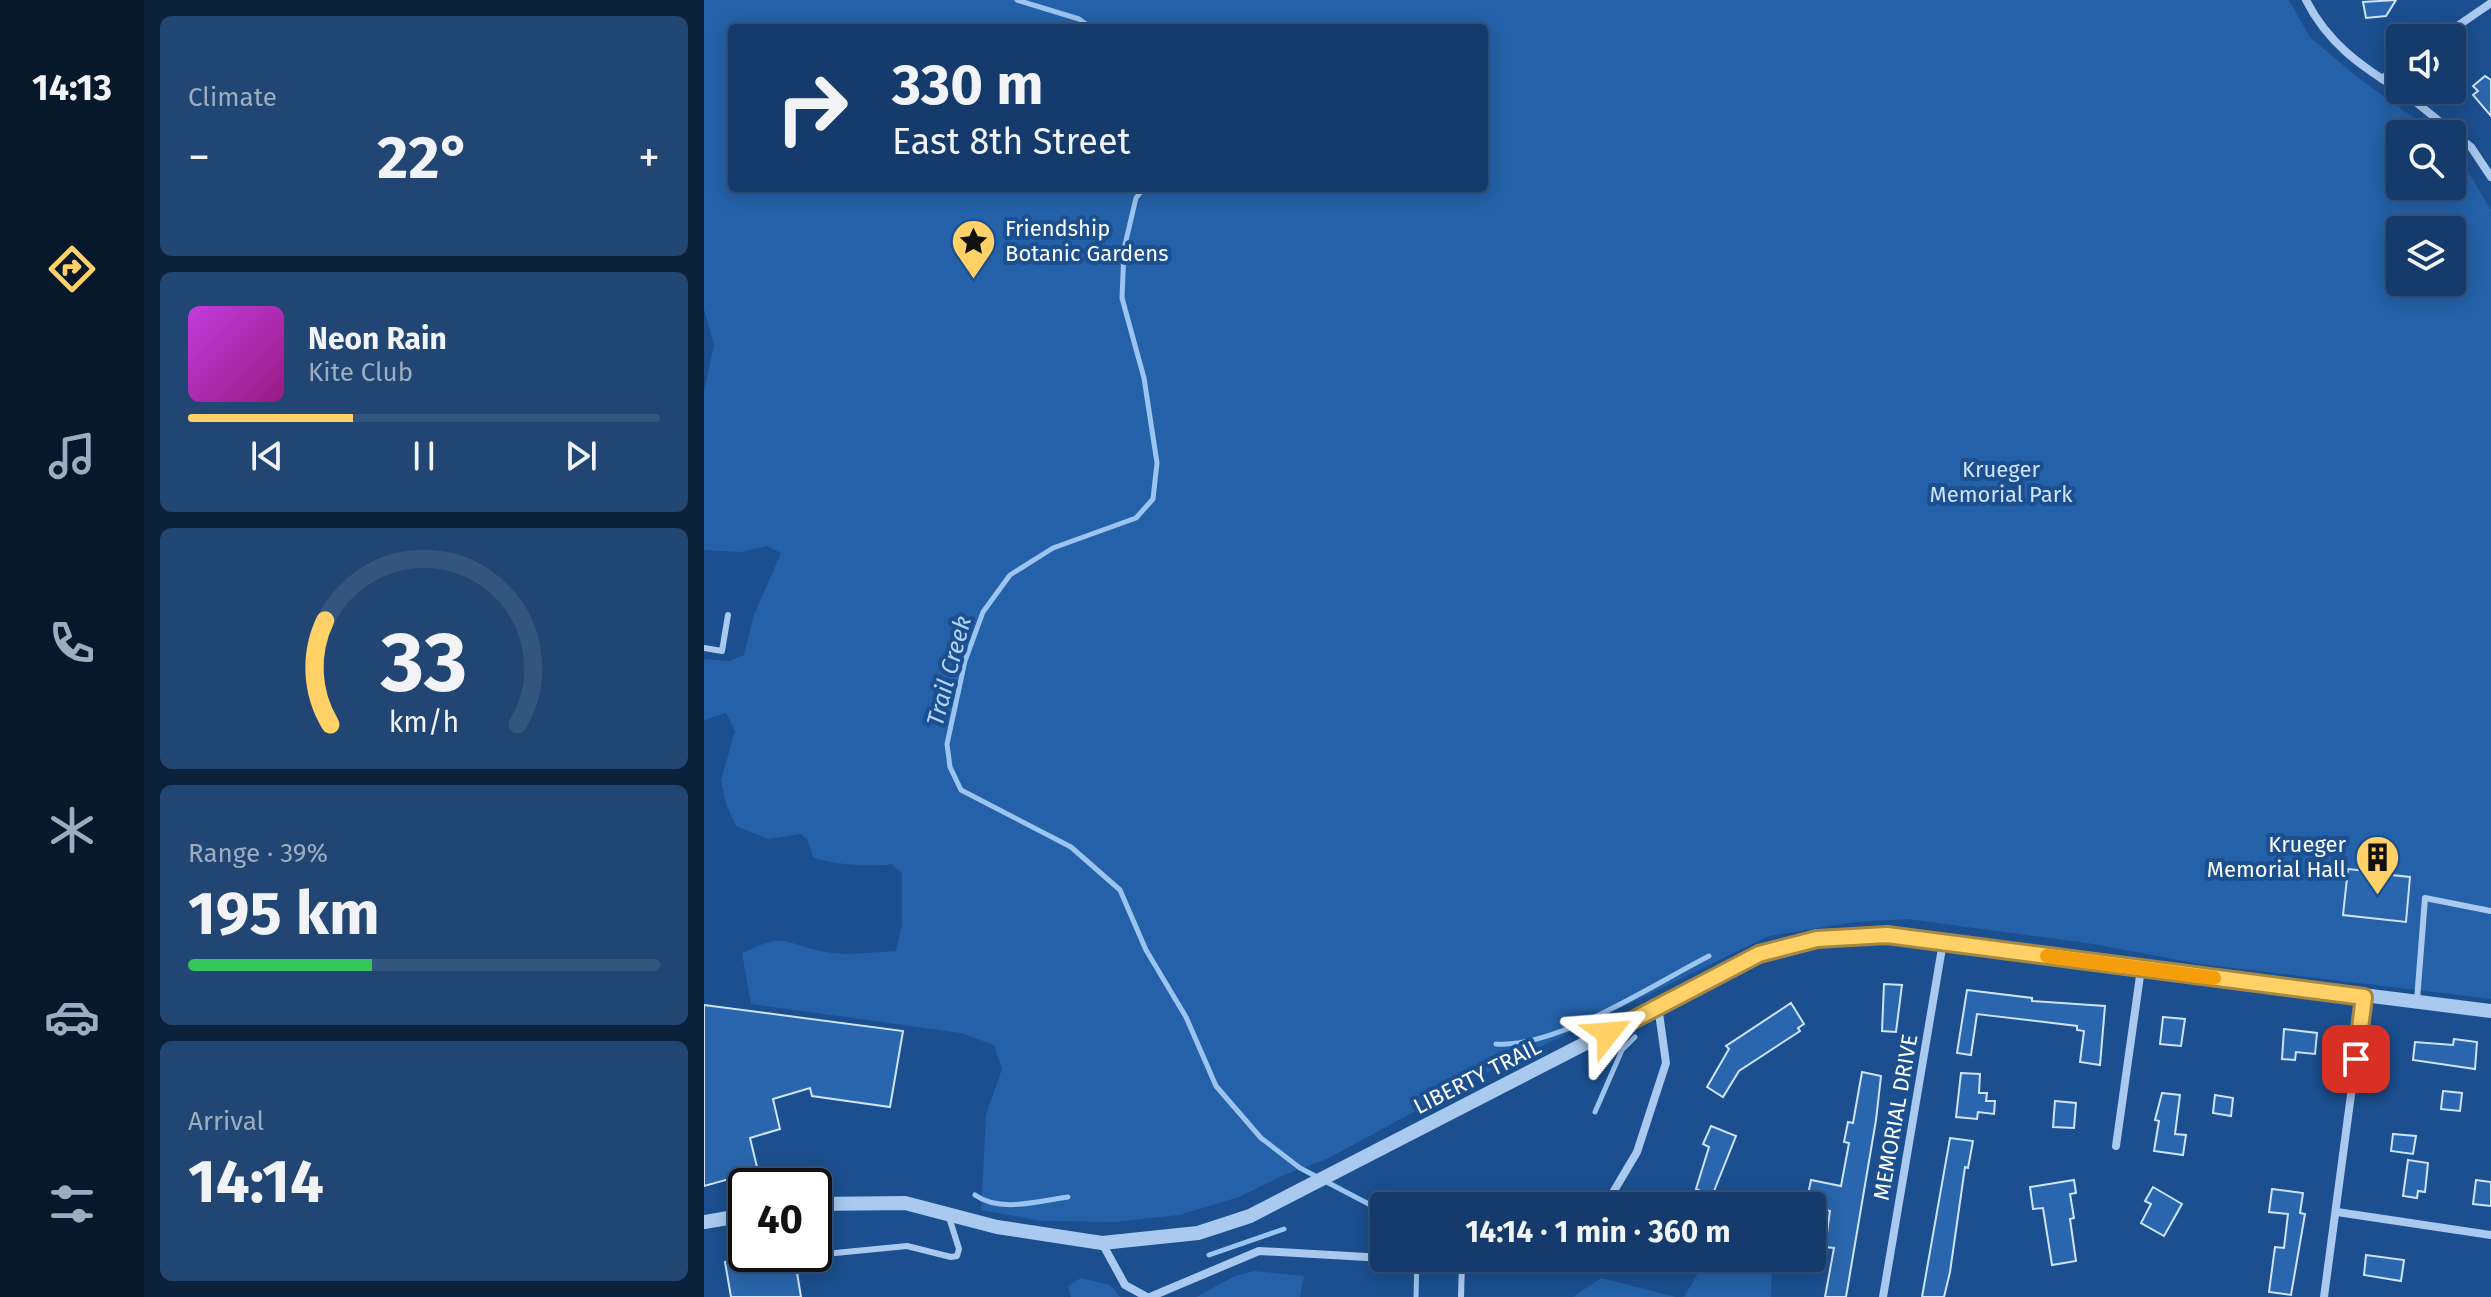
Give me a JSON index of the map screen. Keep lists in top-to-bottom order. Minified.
{"streets":{"street":["LIBERTY TRAIL","MEMORIAL DRIVE"]},"crossings":[["LIBERTY TRAIL","MEMORIAL DRIVE"]],"water":["Trail Creek"],"parks":["Krueger Memorial Park"],"places":{"place":["Friendship Botanic Gardens"],"building":["Krueger Memorial Hall"]},"page":{"tabs":"14:13","tile":["Climate",["Range · 39%","195 km"],["Arrival","14:14"]],"turn":["330 m","East 8th Street"],"heat":["−","22°","+"],"song":["Neon Rain","Kite Club"],"limit":"40","trip":"14:14 · 1 min · 360 m","gauge":["33","km/h"]}}
